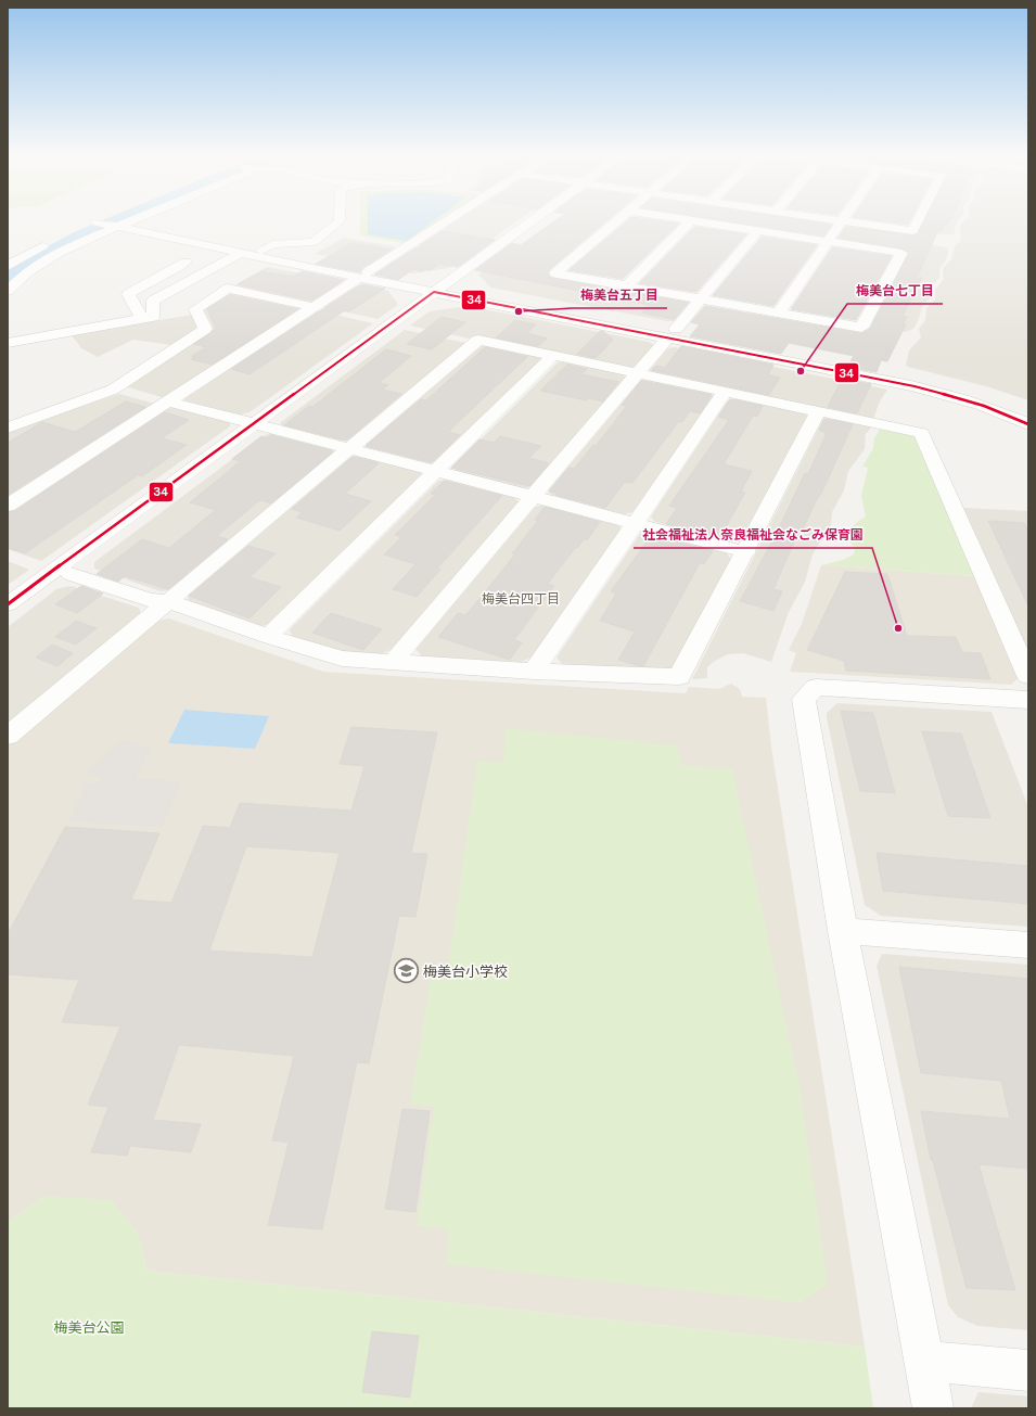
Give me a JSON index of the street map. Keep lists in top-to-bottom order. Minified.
{"districts":["梅美台四丁目"],"parks":["梅美台公園"],"places":{"other":["梅美台五丁目","梅美台七丁目","社会福祉法人奈良福祉会なごみ保育園"],"school or university":["梅美台小学校"]},"lines":["transit line 34"]}
